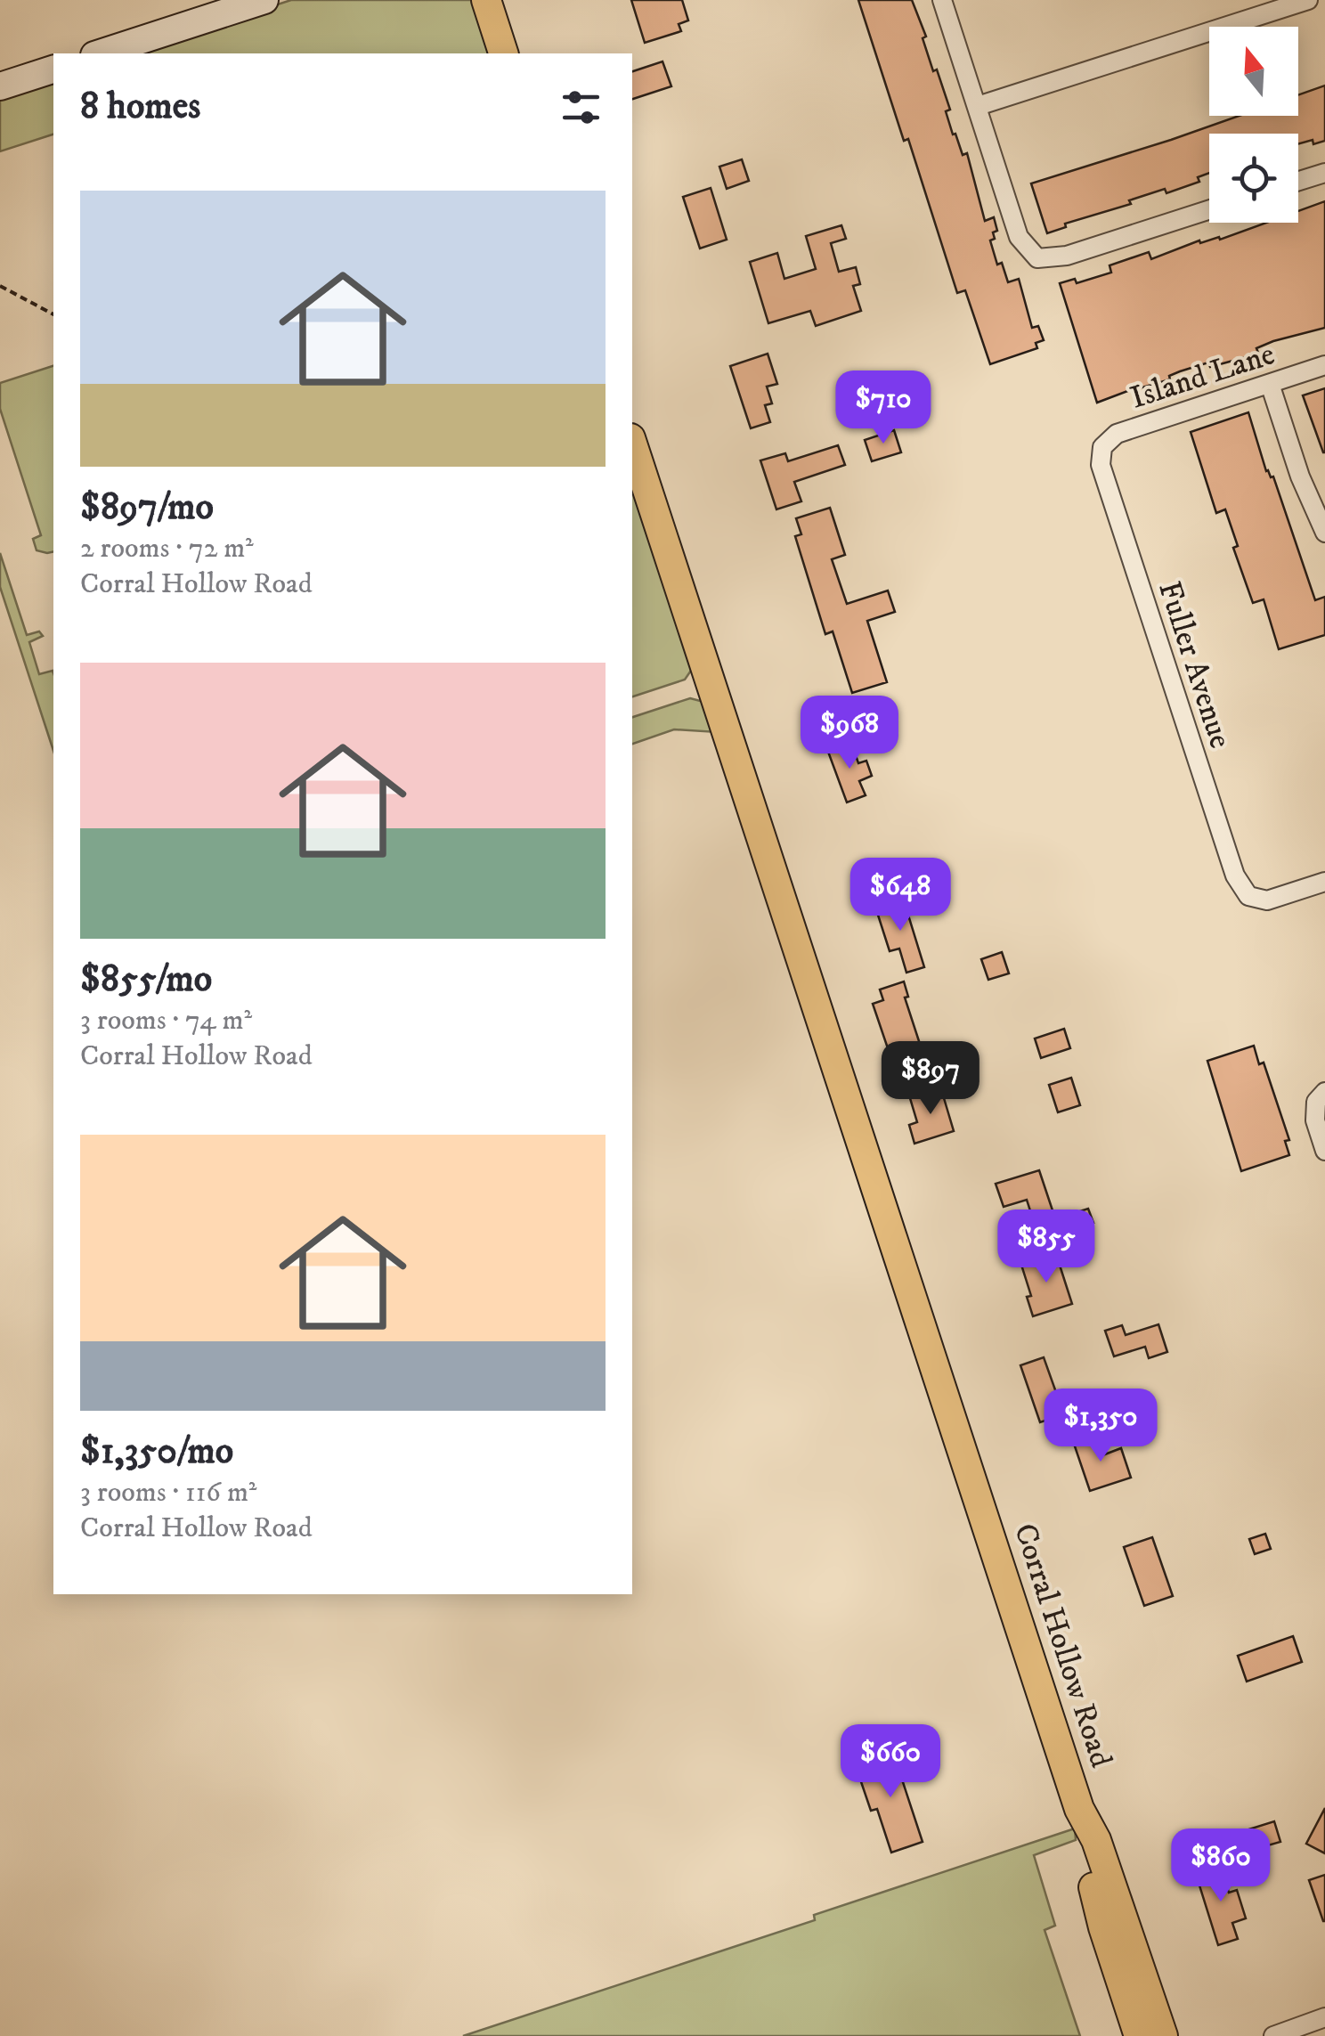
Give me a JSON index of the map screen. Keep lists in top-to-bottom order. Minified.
{"streets":{"main road":["Corral Hollow Road"],"street":["Island Lane","Fuller Avenue"]},"crossings":[["Island Lane","Fuller Avenue"]],"north":"top","page":{"heading":"8 homes","list":[{"name":"$897/mo","note":"2 rooms · 72 m² · Corral Hollow Road"},{"name":"$855/mo","note":"3 rooms · 74 m² · Corral Hollow Road"},{"name":"$1,350/mo","note":"3 rooms · 116 m² · Corral Hollow Road"}],"price":["$710","$968","$648","$897","$855","$1,350","$660","$860"]}}
